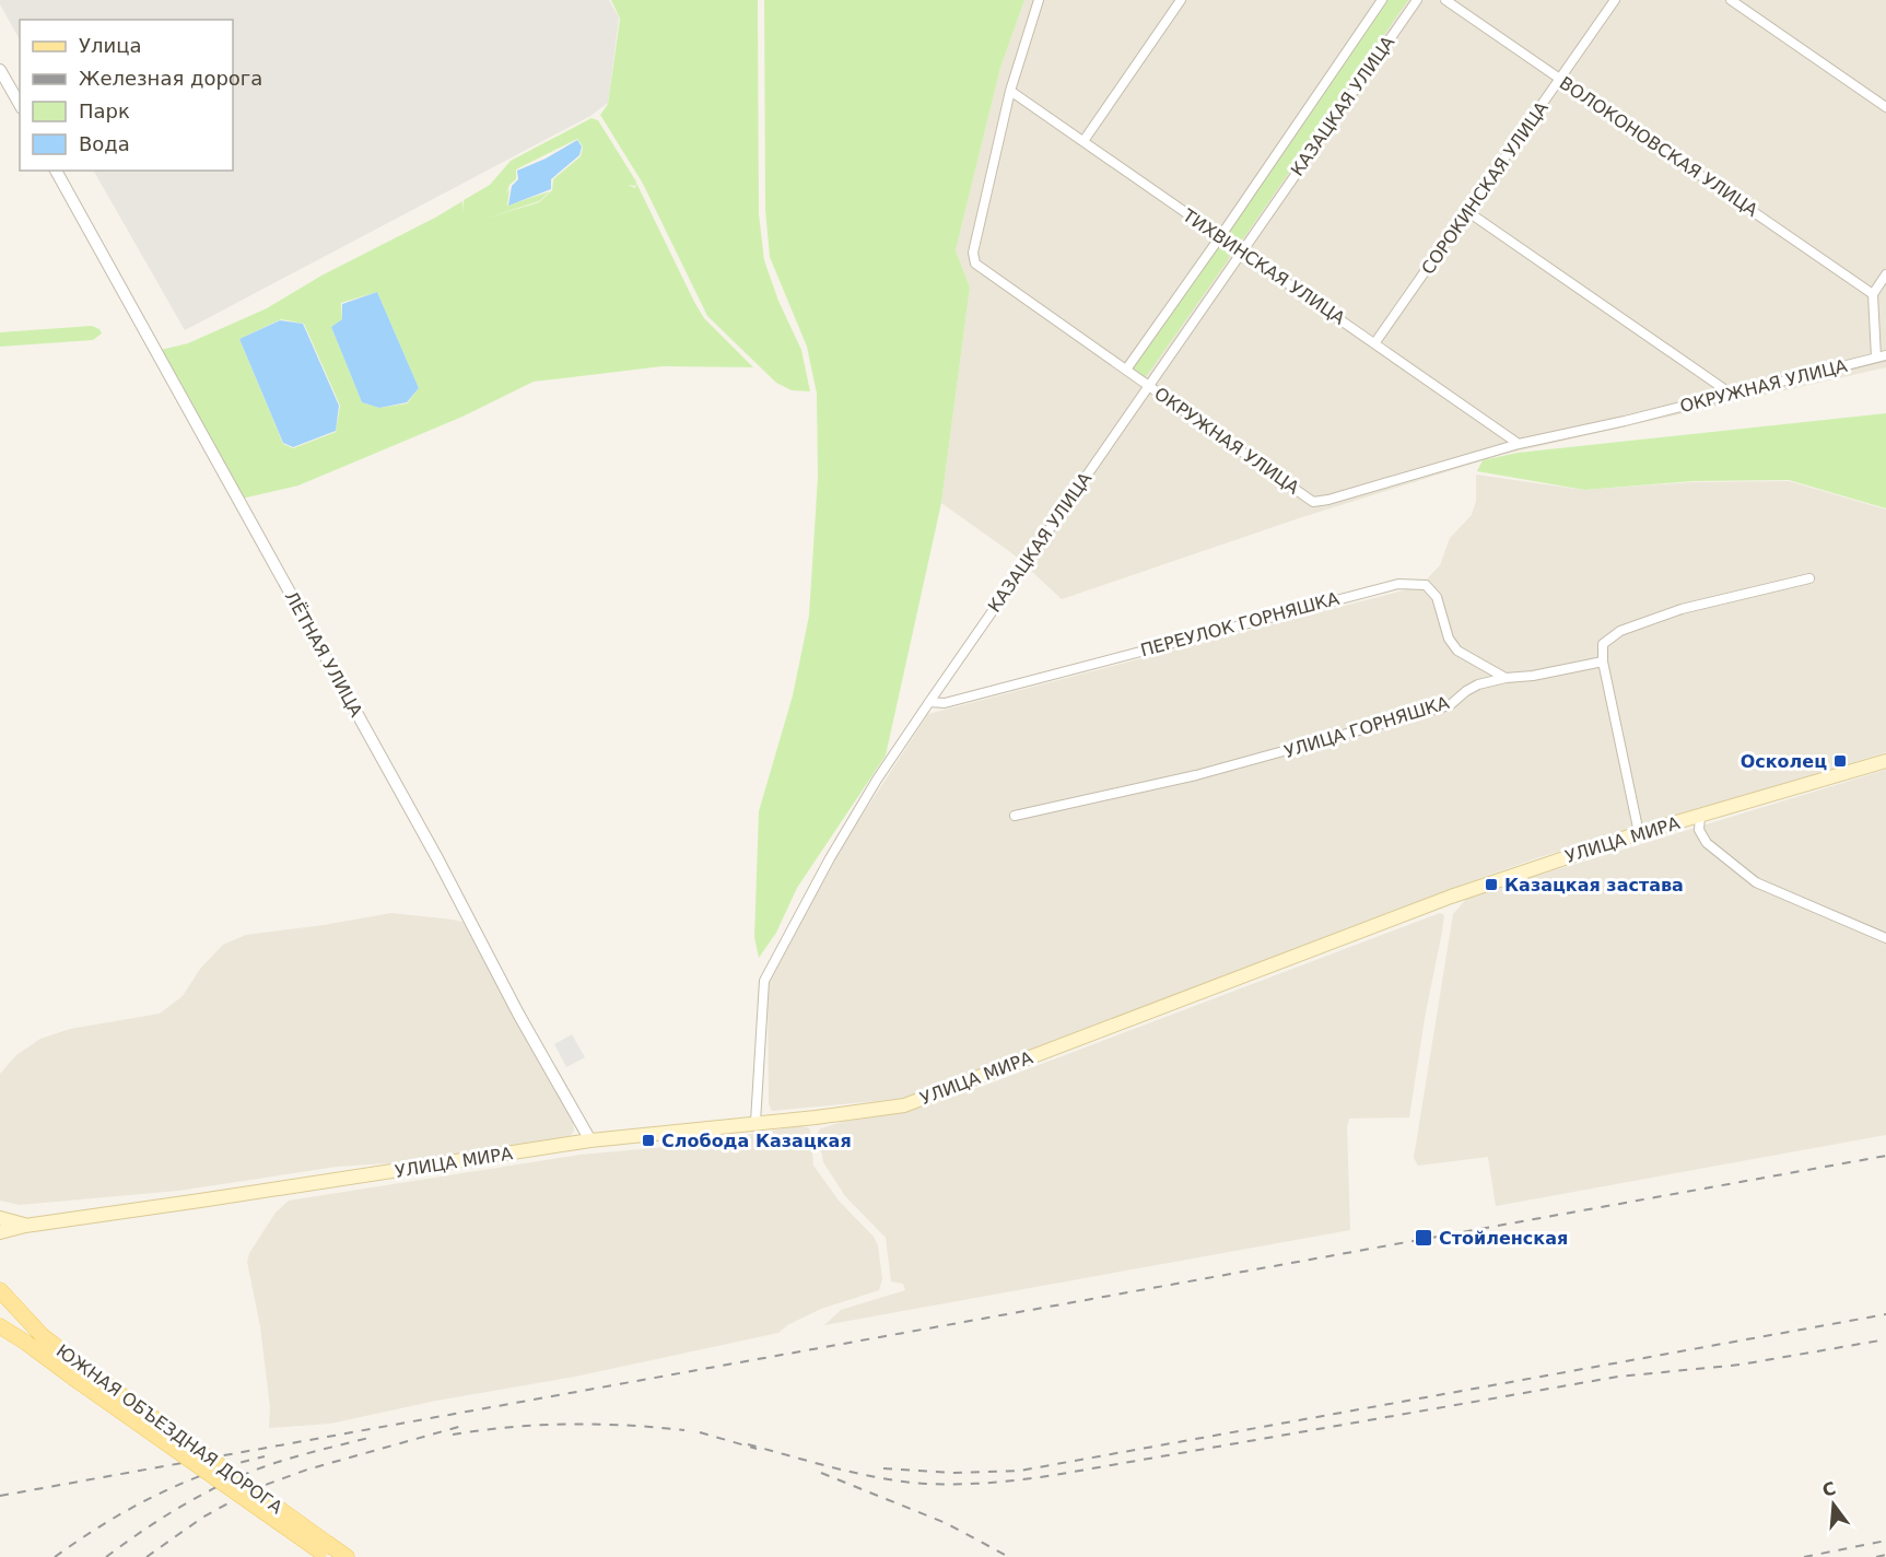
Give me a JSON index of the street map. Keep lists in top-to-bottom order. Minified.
{"streets":{"main road":["УЛИЦА МИРА","ЮЖНАЯ ОБЪЕЗДНАЯ ДОРОГА"],"street":["КАЗАЦКАЯ УЛИЦА","ВОЛОКОНОВСКАЯ УЛИЦА","СОРОКИНСКАЯ УЛИЦА","ТИХВИНСКАЯ УЛИЦА","ОКРУЖНАЯ УЛИЦА","ПЕРЕУЛОК ГОРНЯШКА","ЛЁТНАЯ УЛИЦА","УЛИЦА ГОРНЯШКА"]},"crossings":[["КАЗАЦКАЯ УЛИЦА","ТИХВИНСКАЯ УЛИЦА"],["КАЗАЦКАЯ УЛИЦА","ОКРУЖНАЯ УЛИЦА"],["КАЗАЦКАЯ УЛИЦА","ПЕРЕУЛОК ГОРНЯШКА"],["КАЗАЦКАЯ УЛИЦА","УЛИЦА МИРА"],["ВОЛОКОНОВСКАЯ УЛИЦА","СОРОКИНСКАЯ УЛИЦА"],["СОРОКИНСКАЯ УЛИЦА","ТИХВИНСКАЯ УЛИЦА"],["ТИХВИНСКАЯ УЛИЦА","ОКРУЖНАЯ УЛИЦА"],["ПЕРЕУЛОК ГОРНЯШКА","УЛИЦА ГОРНЯШКА"],["ЛЁТНАЯ УЛИЦА","УЛИЦА МИРА"]],"places":{"transit":["Осколец","Казацкая застава","Слобода Казацкая","Стойленская"]},"legend":["Улица","Железная дорога","Парк","Вода"],"north":"top"}
